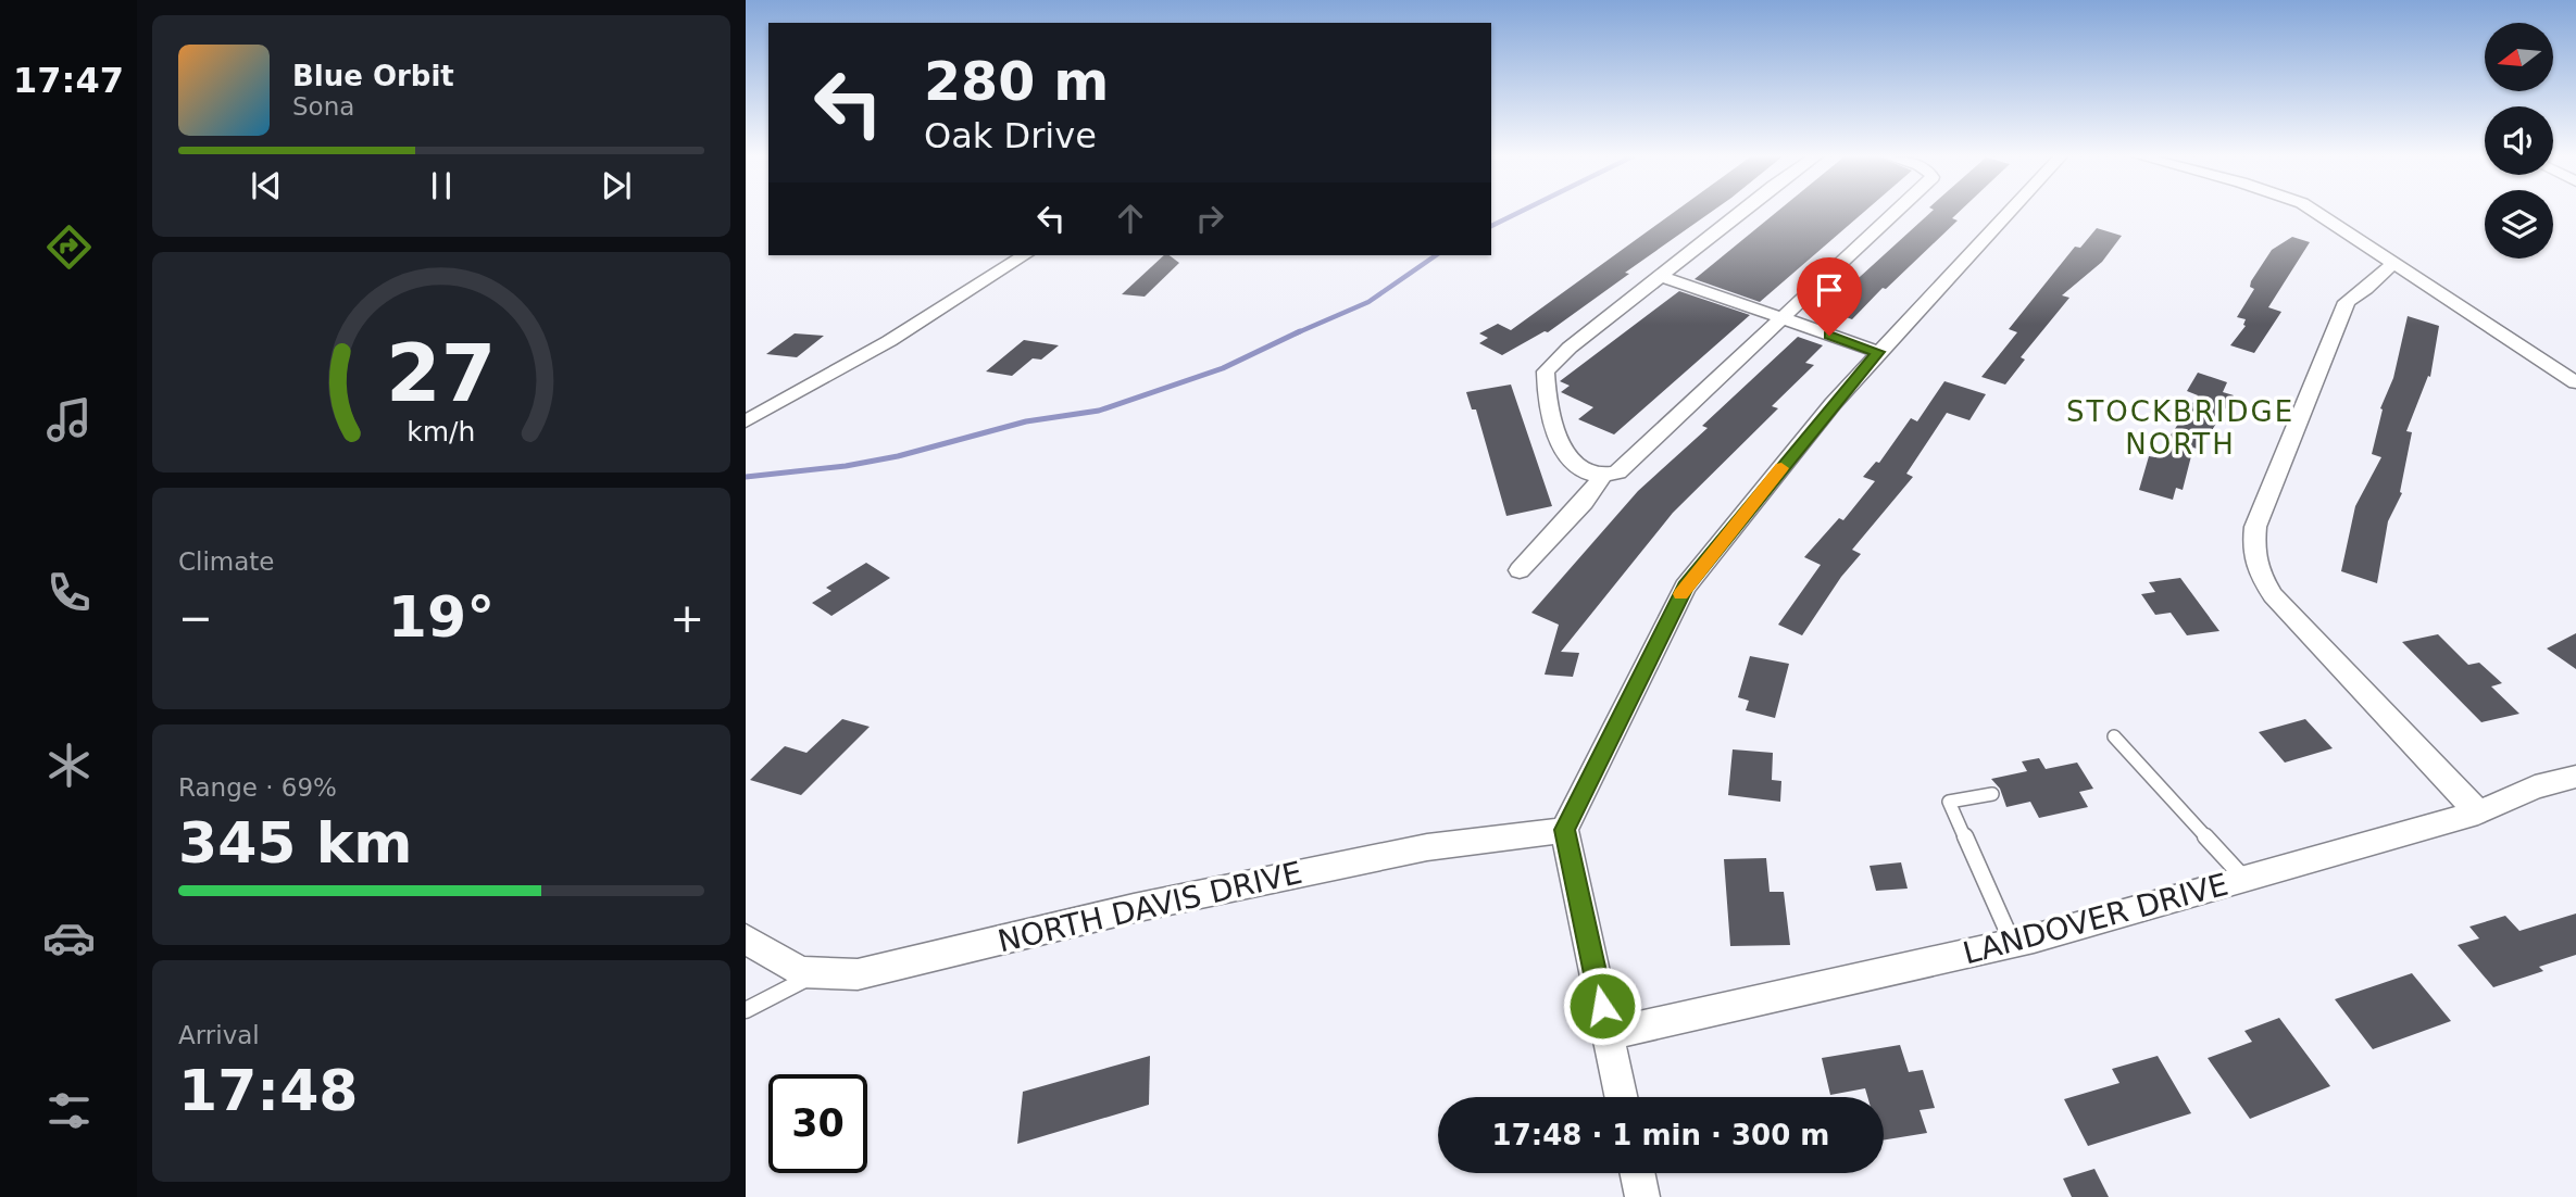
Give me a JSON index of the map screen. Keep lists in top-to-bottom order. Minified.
{"streets":{"street":["NORTH DAVIS DRIVE","LANDOVER DRIVE"]},"districts":["STOCKBRIDGE NORTH"],"north":"left","page":{"tabs":"17:47","turn":["280 m","Oak Drive"],"song":["Blue Orbit","Sona"],"tile":["Climate",["Range · 69%","345 km"],["Arrival","17:48"]],"heat":["−","19°","+"],"limit":"30","trip":"17:48 · 1 min · 300 m","gauge":["27","km/h"]}}
